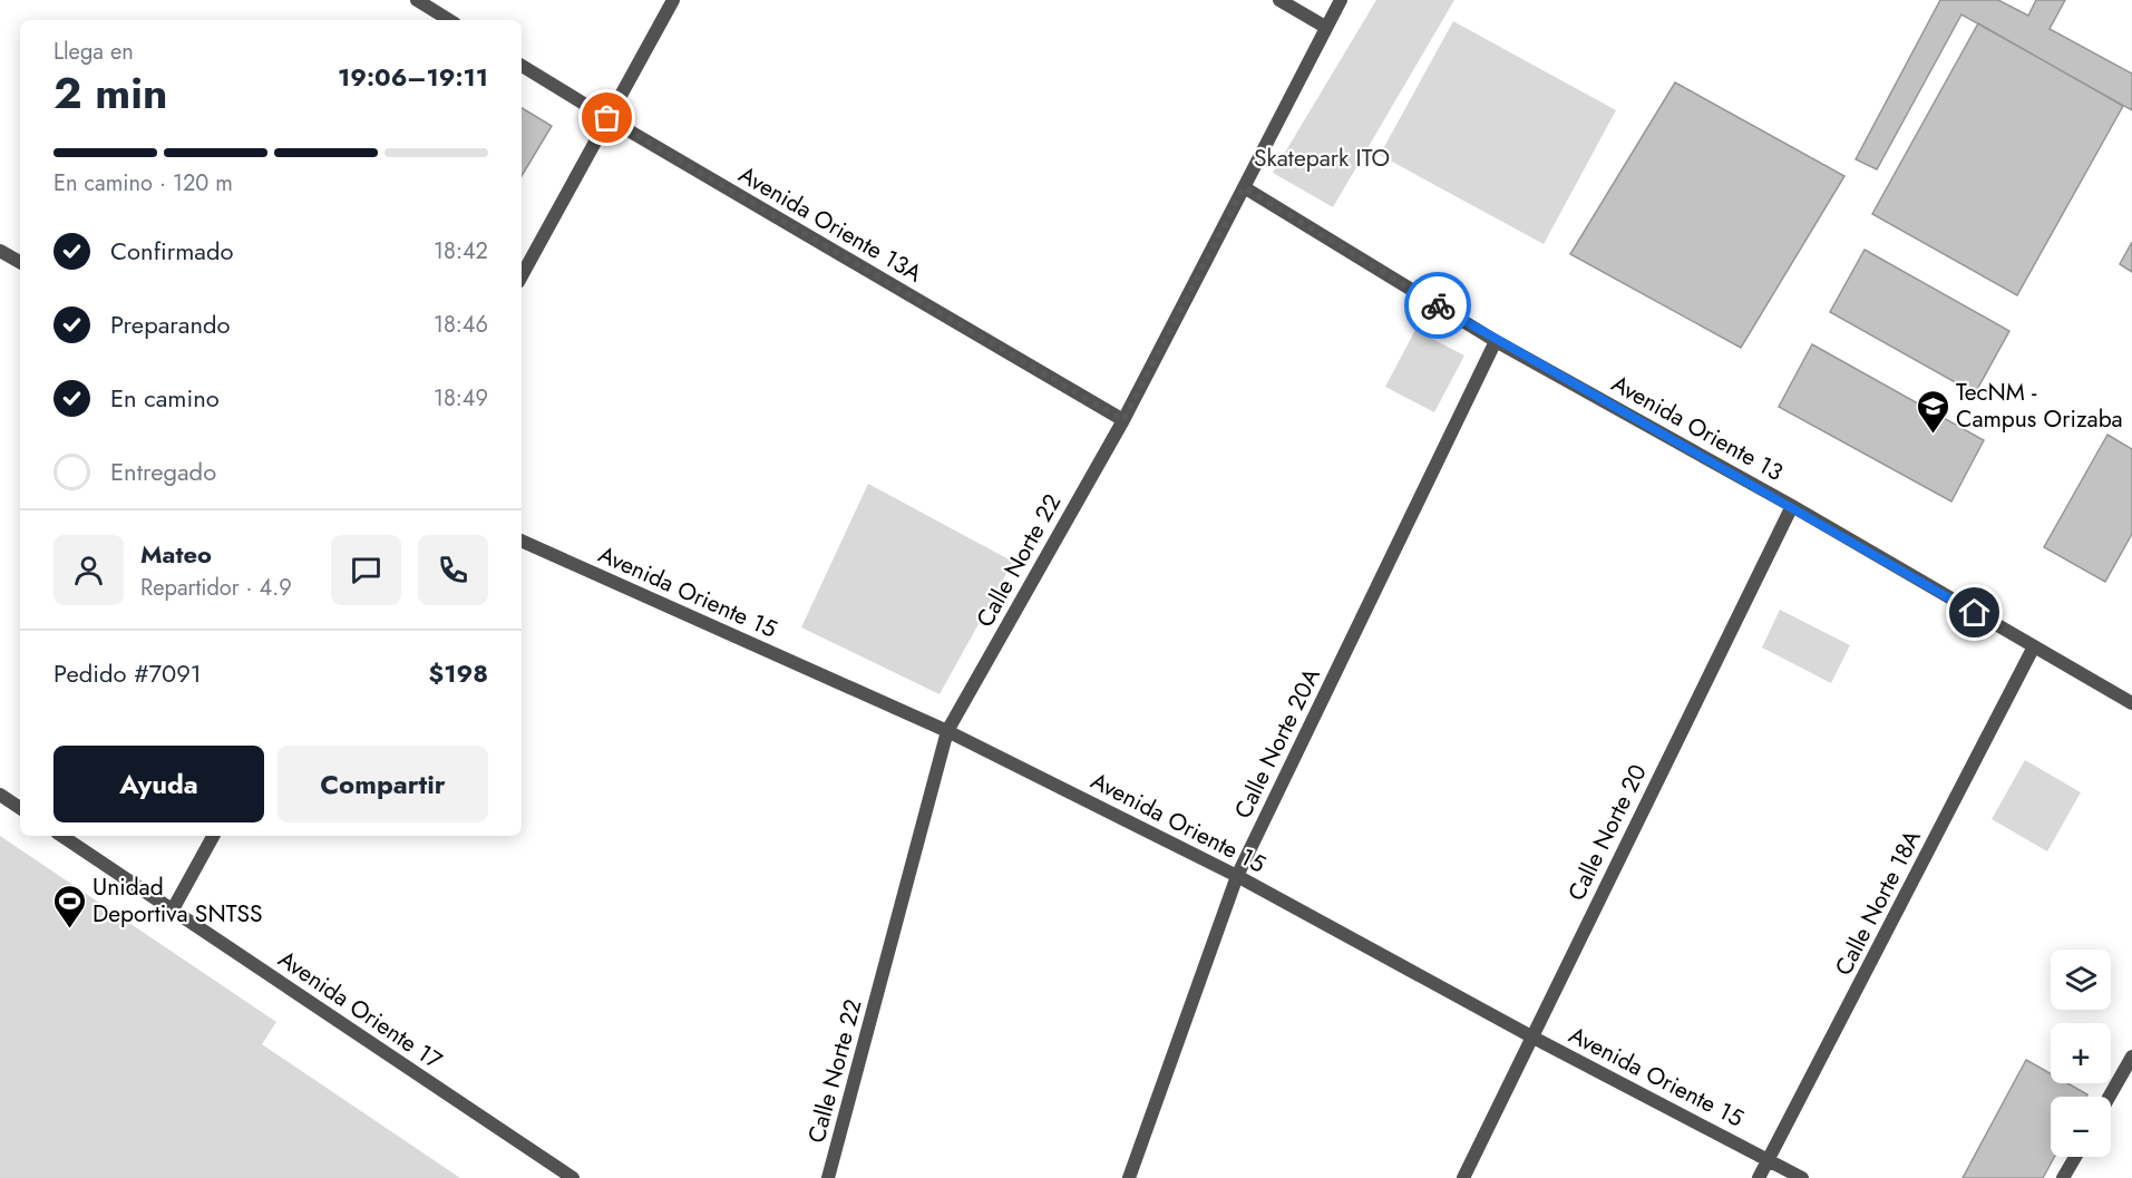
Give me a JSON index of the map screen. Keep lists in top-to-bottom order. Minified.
{"streets":{"street":["Avenida Oriente 13A","Avenida Oriente 13","Calle Norte 22","Avenida Oriente 15","Calle Norte 20A","Calle Norte 20","Calle Norte 18A","Avenida Oriente 17"]},"crossings":[["Avenida Oriente 13A","Calle Norte 22"],["Avenida Oriente 13","Calle Norte 22"],["Avenida Oriente 13","Calle Norte 20A"],["Avenida Oriente 13","Calle Norte 20"],["Avenida Oriente 13","Calle Norte 18A"],["Calle Norte 22","Avenida Oriente 15"],["Avenida Oriente 15","Calle Norte 20A"],["Avenida Oriente 15","Calle Norte 20"],["Avenida Oriente 15","Calle Norte 18A"]],"parks":["Skatepark ITO"],"places":{"school or university":["TecNM - Campus Orizaba"],"sports":["Unidad Deportiva SNTSS"]},"page":{"heading":["2 min","Llega en","19:06–19:11"],"panel":["Mateo","Repartidor · 4.9","Pedido #7091","$198"],"bar":"En camino · 120 m","list":[["Confirmado","18:42"],["Preparando","18:46"],["En camino","18:49"],"Entregado"],"buttons":["Ayuda","Compartir"],"map_buttons":["+","−"]}}
